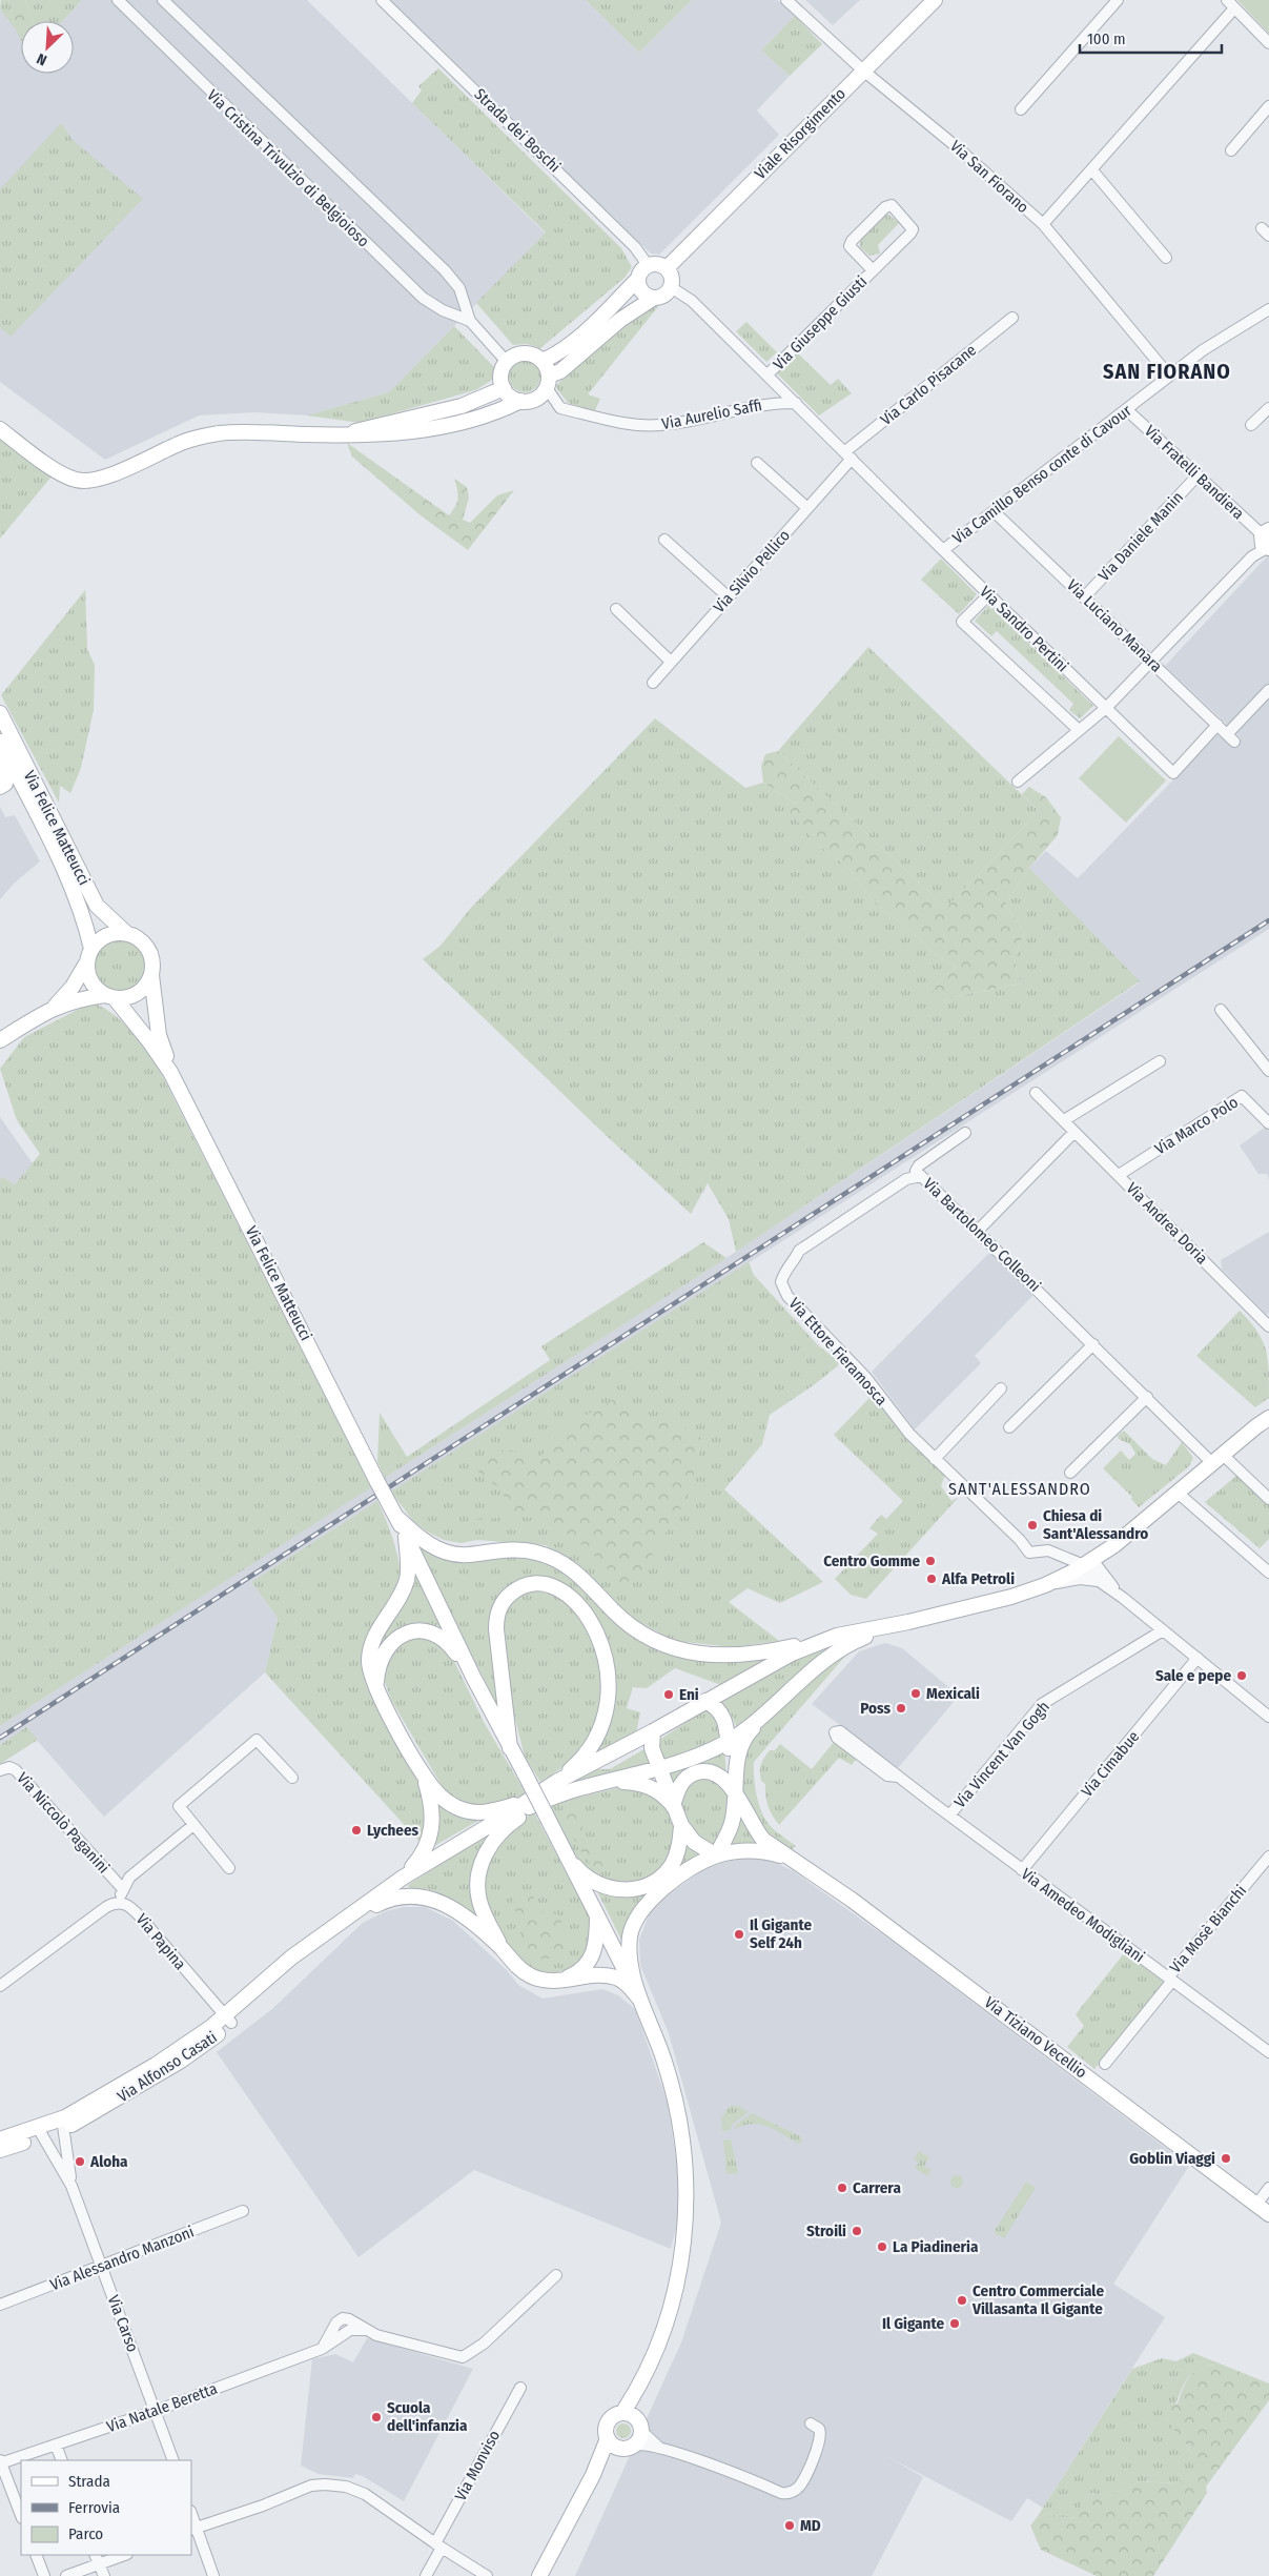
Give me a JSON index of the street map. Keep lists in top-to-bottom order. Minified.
{"streets":{"main road":["Viale Risorgimento","Via Felice Matteucci","Via Tiziano Vecellio","Via Alfonso Casati"],"street":["Strada dei Boschi","Via Cristina Trivulzio di Belgioioso","Via San Fiorano","Via Giuseppe Giusti","Via Carlo Pisacane","Via Aurelio Saffi","Via Fratelli Bandiera","Via Camillo Benso conte di Cavour","Via Daniele Manin","Via Silvio Pellico","Via Luciano Manara","Via Sandro Pertini","Via Marco Polo","Via Andrea Doria","Via Bartolomeo Colleoni","Via Ettore Fieramosca","Via Vincent Van Gogh","Via Cimabue","Via Niccolò Paganini","Via Amedeo Modigliani","Via Mosè Bianchi","Via Papina","Via Alessandro Manzoni","Via Carso","Via Natale Beretta","Via Monviso"]},"crossings":[["Strada dei Boschi","Viale Risorgimento"],["Strada dei Boschi","Via Camillo Benso conte di Cavour"],["Viale Risorgimento","Via San Fiorano"],["Viale Risorgimento","Via Camillo Benso conte di Cavour"],["Via Cristina Trivulzio di Belgioioso","Via Aurelio Saffi"],["Via San Fiorano","Via Camillo Benso conte di Cavour"],["Via Giuseppe Giusti","Via Camillo Benso conte di Cavour"],["Via Carlo Pisacane","Via Camillo Benso conte di Cavour"],["Via Carlo Pisacane","Via Silvio Pellico"],["Via Aurelio Saffi","Via Camillo Benso conte di Cavour"],["Via Fratelli Bandiera","Via Camillo Benso conte di Cavour"],["Via Fratelli Bandiera","Via Daniele Manin"],["Via Camillo Benso conte di Cavour","Via Silvio Pellico"],["Via Camillo Benso conte di Cavour","Via Luciano Manara"],["Via Camillo Benso conte di Cavour","Via Sandro Pertini"],["Via Daniele Manin","Via Luciano Manara"],["Via Luciano Manara","Via Sandro Pertini"],["Via Marco Polo","Via Andrea Doria"],["Via Bartolomeo Colleoni","Via Ettore Fieramosca"],["Via Vincent Van Gogh","Via Amedeo Modigliani"],["Via Cimabue","Via Amedeo Modigliani"],["Via Amedeo Modigliani","Via Mosè Bianchi"],["Via Papina","Via Alfonso Casati"],["Via Alfonso Casati","Via Carso"],["Via Alessandro Manzoni","Via Carso"],["Via Carso","Via Natale Beretta"]],"districts":["SAN FIORANO","SANT'ALESSANDRO"],"places":["Chiesa di Sant'Alessandro","Centro Gomme","Alfa Petroli","Sale e pepe","Mexicali","Eni","Poss","Lychees","Il Gigante Self 24h","Goblin Viaggi","Aloha","Carrera","Stroili","La Piadineria","Centro Commerciale Villasanta Il Gigante","Il Gigante","Scuola dell'infanzia","MD"],"legend":["Strada","Ferrovia","Parco"],"scale_bar":"100 m","north":"bottom left"}
